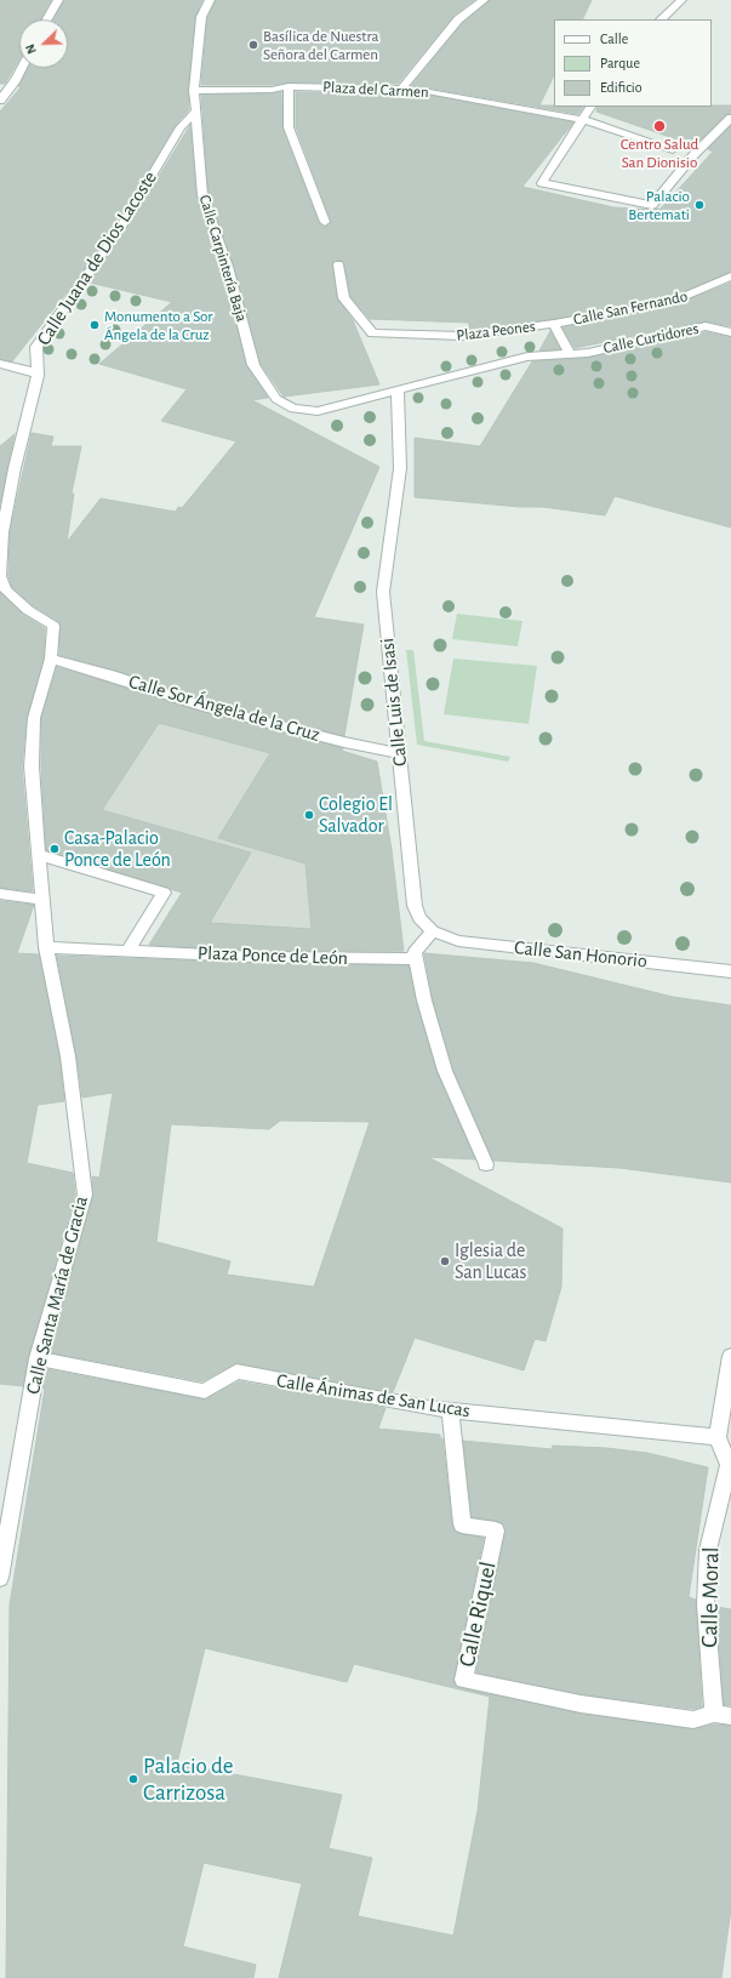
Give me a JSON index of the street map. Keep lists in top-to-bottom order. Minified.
{"streets":{"street":["Plaza del Carmen","Calle Juana de Dios Lacoste","Calle Carpintería Baja","Calle San Fernando","Plaza Peones","Calle Curtidores","Calle Luis de Isasi","Calle Sor Ángela de la Cruz","Calle San Honorio","Plaza Ponce de León","Calle Santa María de Gracia","Calle Ánimas de San Lucas","Calle Moral","Calle Riquel"]},"crossings":[["Calle Juana de Dios Lacoste","Calle Carpintería Baja"],["Calle Juana de Dios Lacoste","Calle Sor Ángela de la Cruz"],["Calle Juana de Dios Lacoste","Calle Santa María de Gracia"],["Calle Carpintería Baja","Plaza Peones"],["Calle San Fernando","Plaza Peones"],["Plaza Peones","Calle Curtidores"],["Plaza Peones","Calle Luis de Isasi"],["Calle Luis de Isasi","Calle Sor Ángela de la Cruz"],["Calle Luis de Isasi","Calle San Honorio"],["Plaza Ponce de León","Calle Santa María de Gracia"],["Calle Santa María de Gracia","Calle Ánimas de San Lucas"],["Calle Ánimas de San Lucas","Calle Riquel"],["Calle Moral","Calle Riquel"]],"places":["Basílica de Nuestra Señora del Carmen","Centro Salud San Dionisio","Palacio Bertemati","Monumento a Sor Ángela de la Cruz","Colegio El Salvador","Casa-Palacio Ponce de León","Iglesia de San Lucas","Palacio de Carrizosa"],"legend":["Calle","Parque","Edificio"],"north":"bottom left"}
